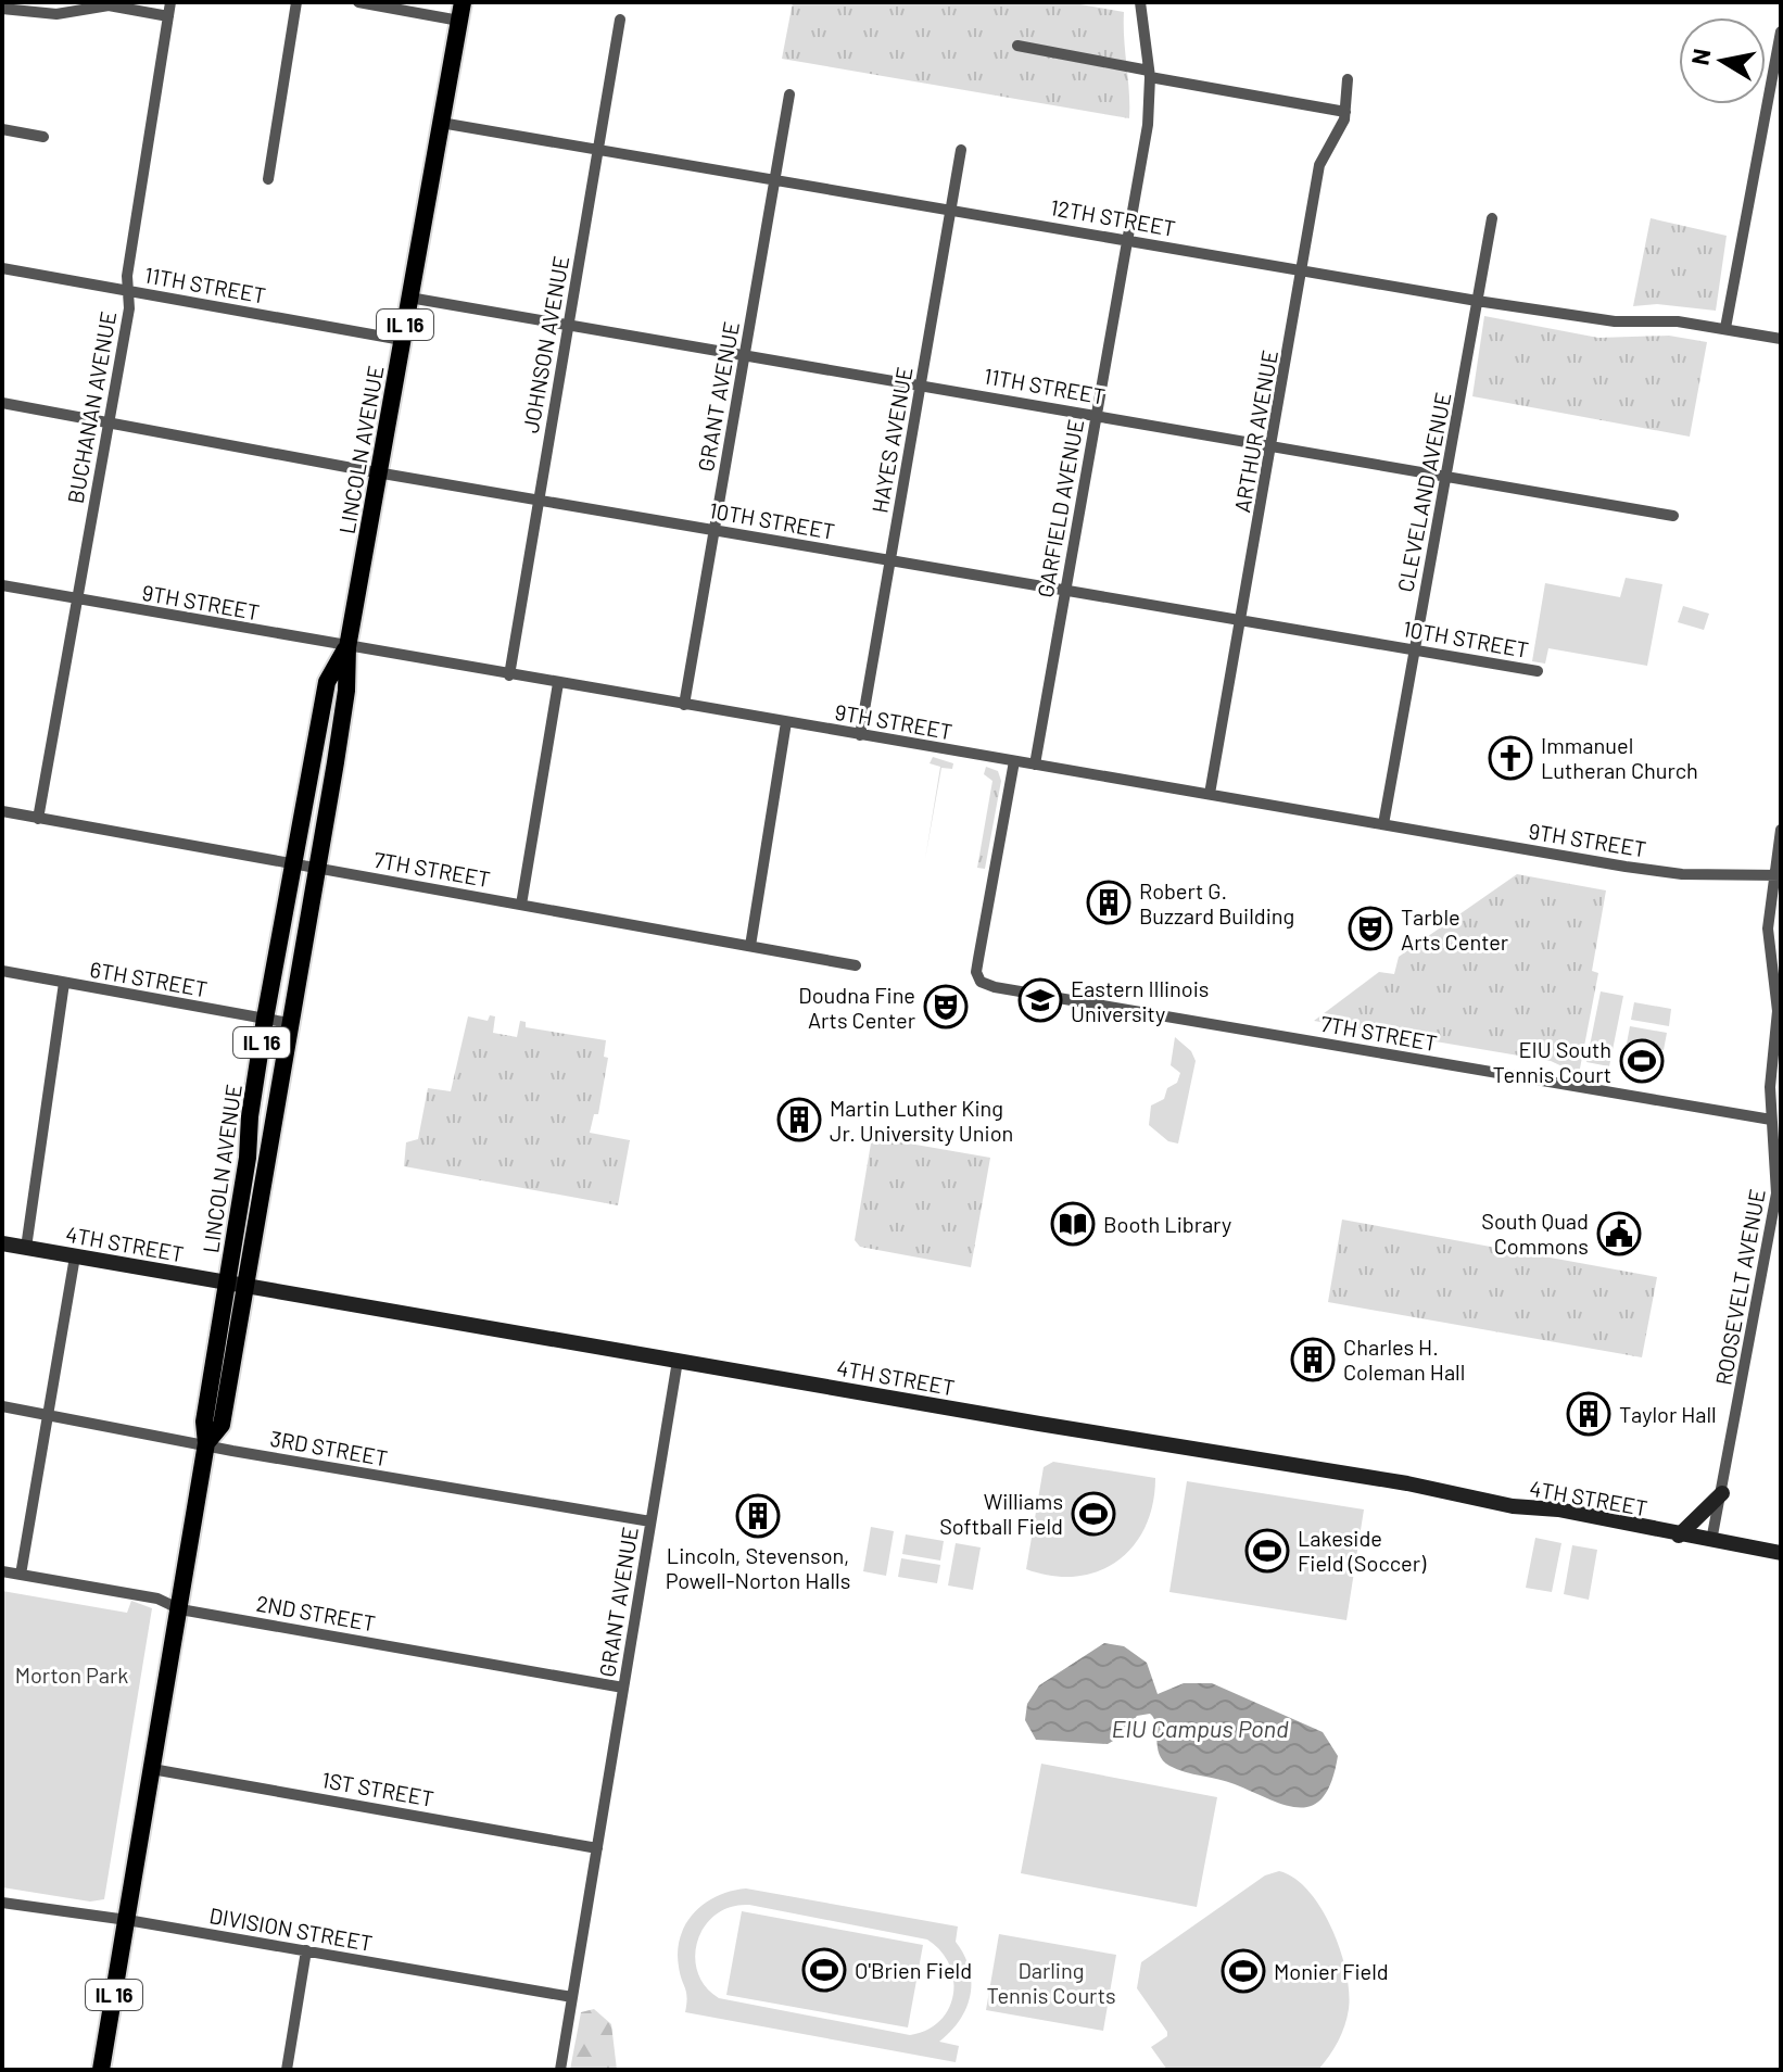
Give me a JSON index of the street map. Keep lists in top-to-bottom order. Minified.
{"streets":{"main road":["IL 16","LINCOLN AVENUE"],"street":["12TH STREET","11TH STREET","JOHNSON AVENUE","GRANT AVENUE","BUCHANAN AVENUE","ARTHUR AVENUE","HAYES AVENUE","CLEVELAND AVENUE","GARFIELD AVENUE","10TH STREET","9TH STREET","7TH STREET","6TH STREET","4TH STREET","ROOSEVELT AVENUE","3RD STREET","2ND STREET","1ST STREET","DIVISION STREET"]},"crossings":[["12TH STREET","JOHNSON AVENUE"],["12TH STREET","GRANT AVENUE"],["12TH STREET","ARTHUR AVENUE"],["12TH STREET","HAYES AVENUE"],["12TH STREET","LINCOLN AVENUE"],["12TH STREET","CLEVELAND AVENUE"],["12TH STREET","GARFIELD AVENUE"],["11TH STREET","JOHNSON AVENUE"],["11TH STREET","GRANT AVENUE"],["11TH STREET","BUCHANAN AVENUE"],["11TH STREET","ARTHUR AVENUE"],["11TH STREET","HAYES AVENUE"],["11TH STREET","LINCOLN AVENUE"],["11TH STREET","CLEVELAND AVENUE"],["11TH STREET","GARFIELD AVENUE"],["IL 16","LINCOLN AVENUE"],["IL 16","DIVISION STREET"],["JOHNSON AVENUE","10TH STREET"],["JOHNSON AVENUE","9TH STREET"],["GRANT AVENUE","10TH STREET"],["GRANT AVENUE","9TH STREET"],["GRANT AVENUE","4TH STREET"],["GRANT AVENUE","3RD STREET"],["GRANT AVENUE","2ND STREET"],["GRANT AVENUE","1ST STREET"],["GRANT AVENUE","DIVISION STREET"],["BUCHANAN AVENUE","10TH STREET"],["BUCHANAN AVENUE","9TH STREET"],["BUCHANAN AVENUE","7TH STREET"],["ARTHUR AVENUE","10TH STREET"],["ARTHUR AVENUE","9TH STREET"],["HAYES AVENUE","10TH STREET"],["HAYES AVENUE","9TH STREET"],["LINCOLN AVENUE","10TH STREET"],["LINCOLN AVENUE","9TH STREET"],["LINCOLN AVENUE","7TH STREET"],["LINCOLN AVENUE","6TH STREET"],["LINCOLN AVENUE","4TH STREET"],["LINCOLN AVENUE","3RD STREET"],["LINCOLN AVENUE","2ND STREET"],["LINCOLN AVENUE","1ST STREET"],["LINCOLN AVENUE","DIVISION STREET"],["CLEVELAND AVENUE","10TH STREET"],["CLEVELAND AVENUE","9TH STREET"],["GARFIELD AVENUE","10TH STREET"],["GARFIELD AVENUE","9TH STREET"],["9TH STREET","7TH STREET"],["9TH STREET","ROOSEVELT AVENUE"],["7TH STREET","ROOSEVELT AVENUE"],["4TH STREET","ROOSEVELT AVENUE"]],"water":["EIU Campus Pond"],"parks":["Morton Park","Darling Tennis Courts"],"places":{"church":["Immanuel Lutheran Church"],"building":["Robert G. Buzzard Building","Martin Luther King Jr. University Union","Charles H. Coleman Hall","Taylor Hall","Lincoln, Stevenson, Powell-Norton Halls"],"theatre":["Tarble Arts Center","Doudna Fine Arts Center"],"school or university":["Eastern Illinois University"],"sports":["EIU South Tennis Court","Williams Softball Field","Lakeside Field (Soccer)","O'Brien Field","Monier Field"],"library":["Booth Library"],"public building":["South Quad Commons"]},"north":"left"}
